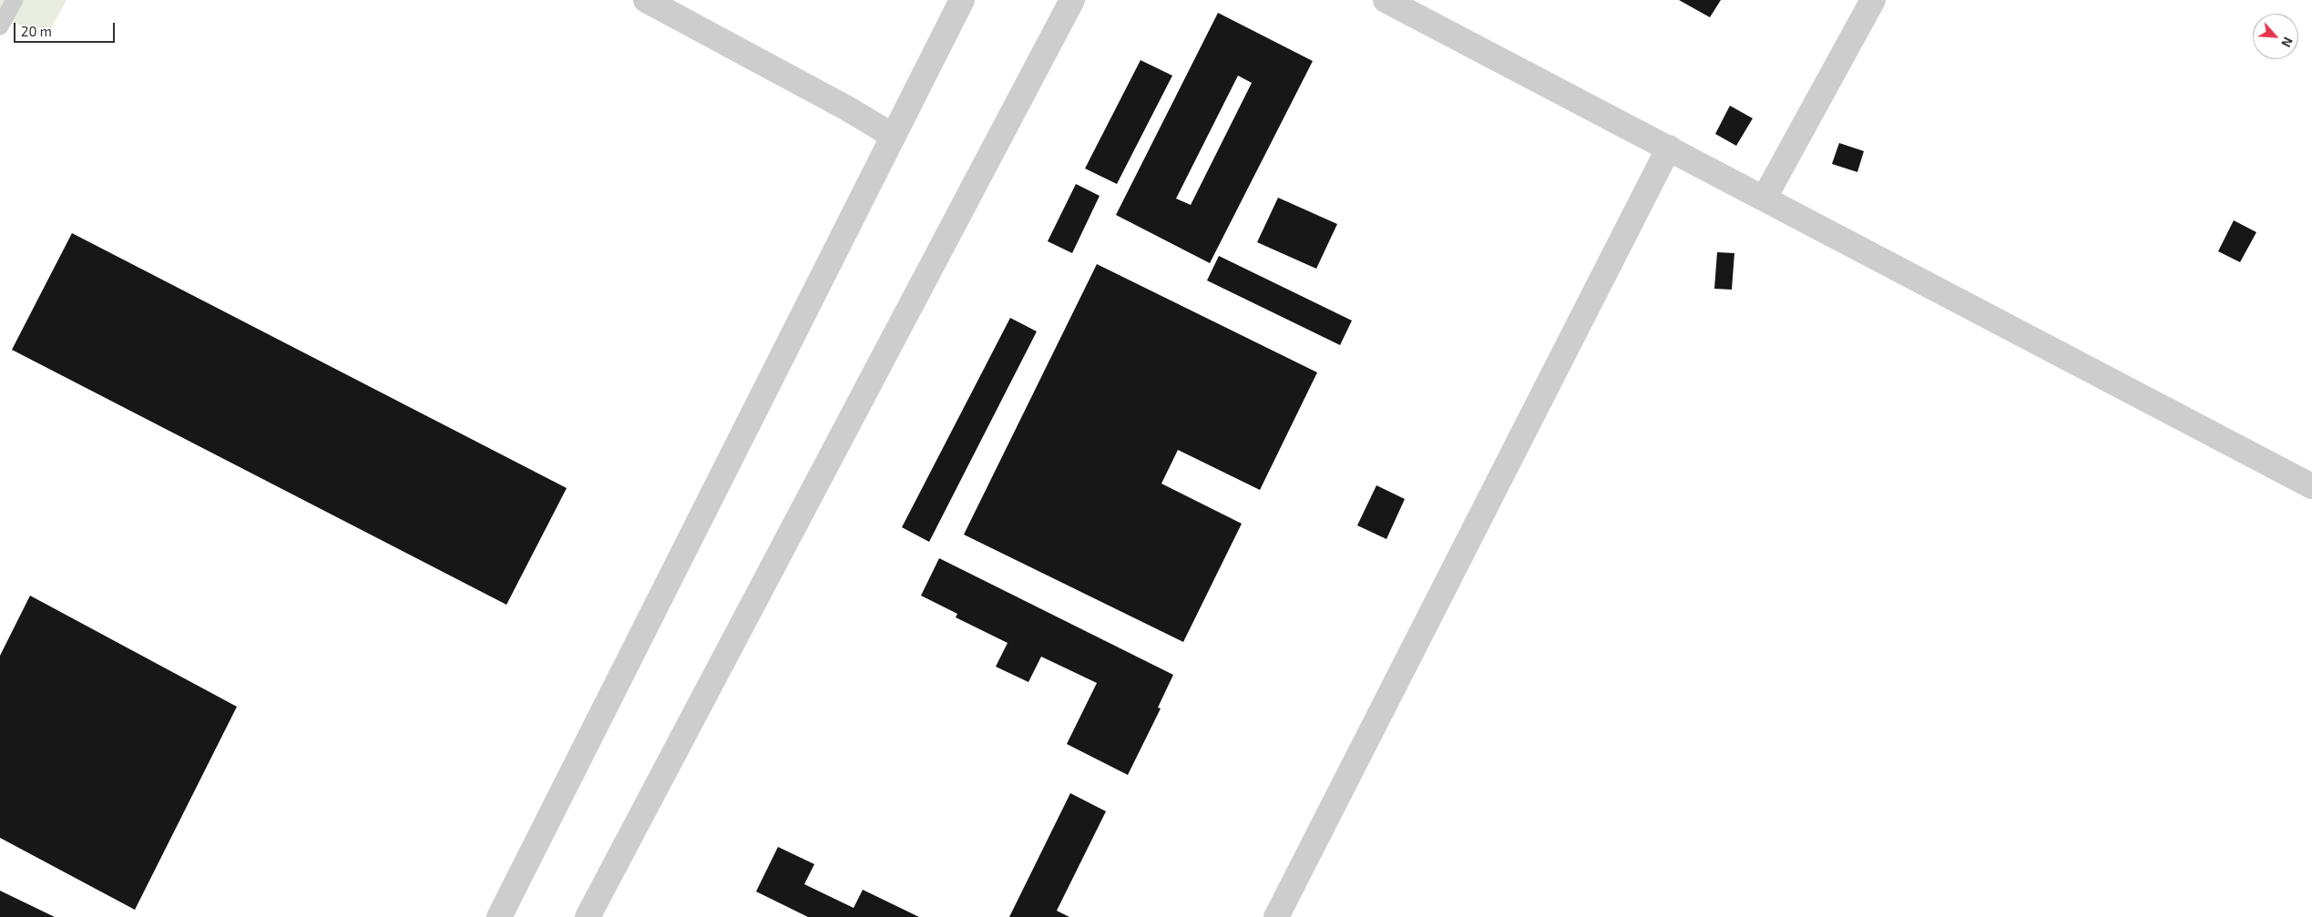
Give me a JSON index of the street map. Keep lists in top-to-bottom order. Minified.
{"scale_bar":"20 m","north":"bottom right"}
